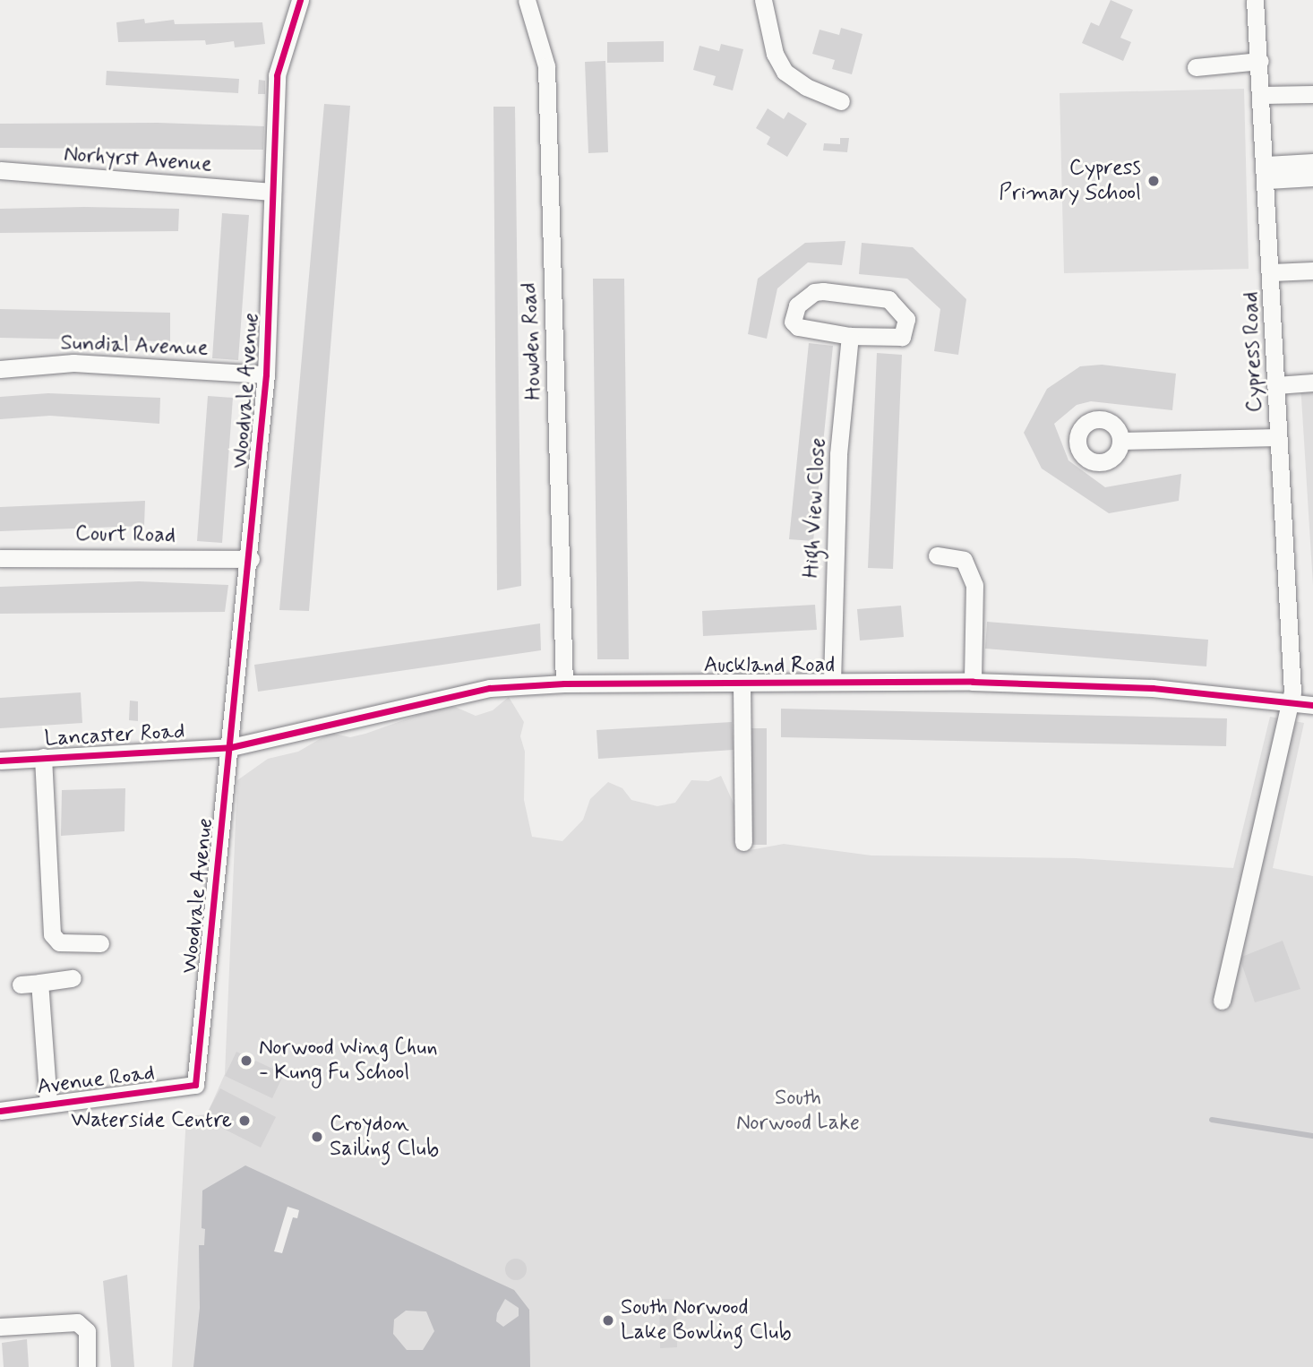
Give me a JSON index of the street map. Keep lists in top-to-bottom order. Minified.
{"streets":{"street":["Norhyrst Avenue","Howden Road","Sundial Avenue","Cypress Road","Woodvale Avenue","High View Close","Court Road","Auckland Road","Lancaster Road","Avenue Road"]},"crossings":[["Norhyrst Avenue","Woodvale Avenue"],["Howden Road","Auckland Road"],["Sundial Avenue","Woodvale Avenue"],["Cypress Road","Auckland Road"],["Woodvale Avenue","Court Road"],["Woodvale Avenue","Auckland Road"],["Woodvale Avenue","Lancaster Road"],["Woodvale Avenue","Avenue Road"],["High View Close","Auckland Road"],["Auckland Road","Lancaster Road"]],"parks":["South Norwood Lake"],"places":["Cypress Primary School","Norwood Wing Chun - Kung Fu School","Waterside Centre","Croydon Sailing Club","South Norwood Lake Bowling Club"]}
